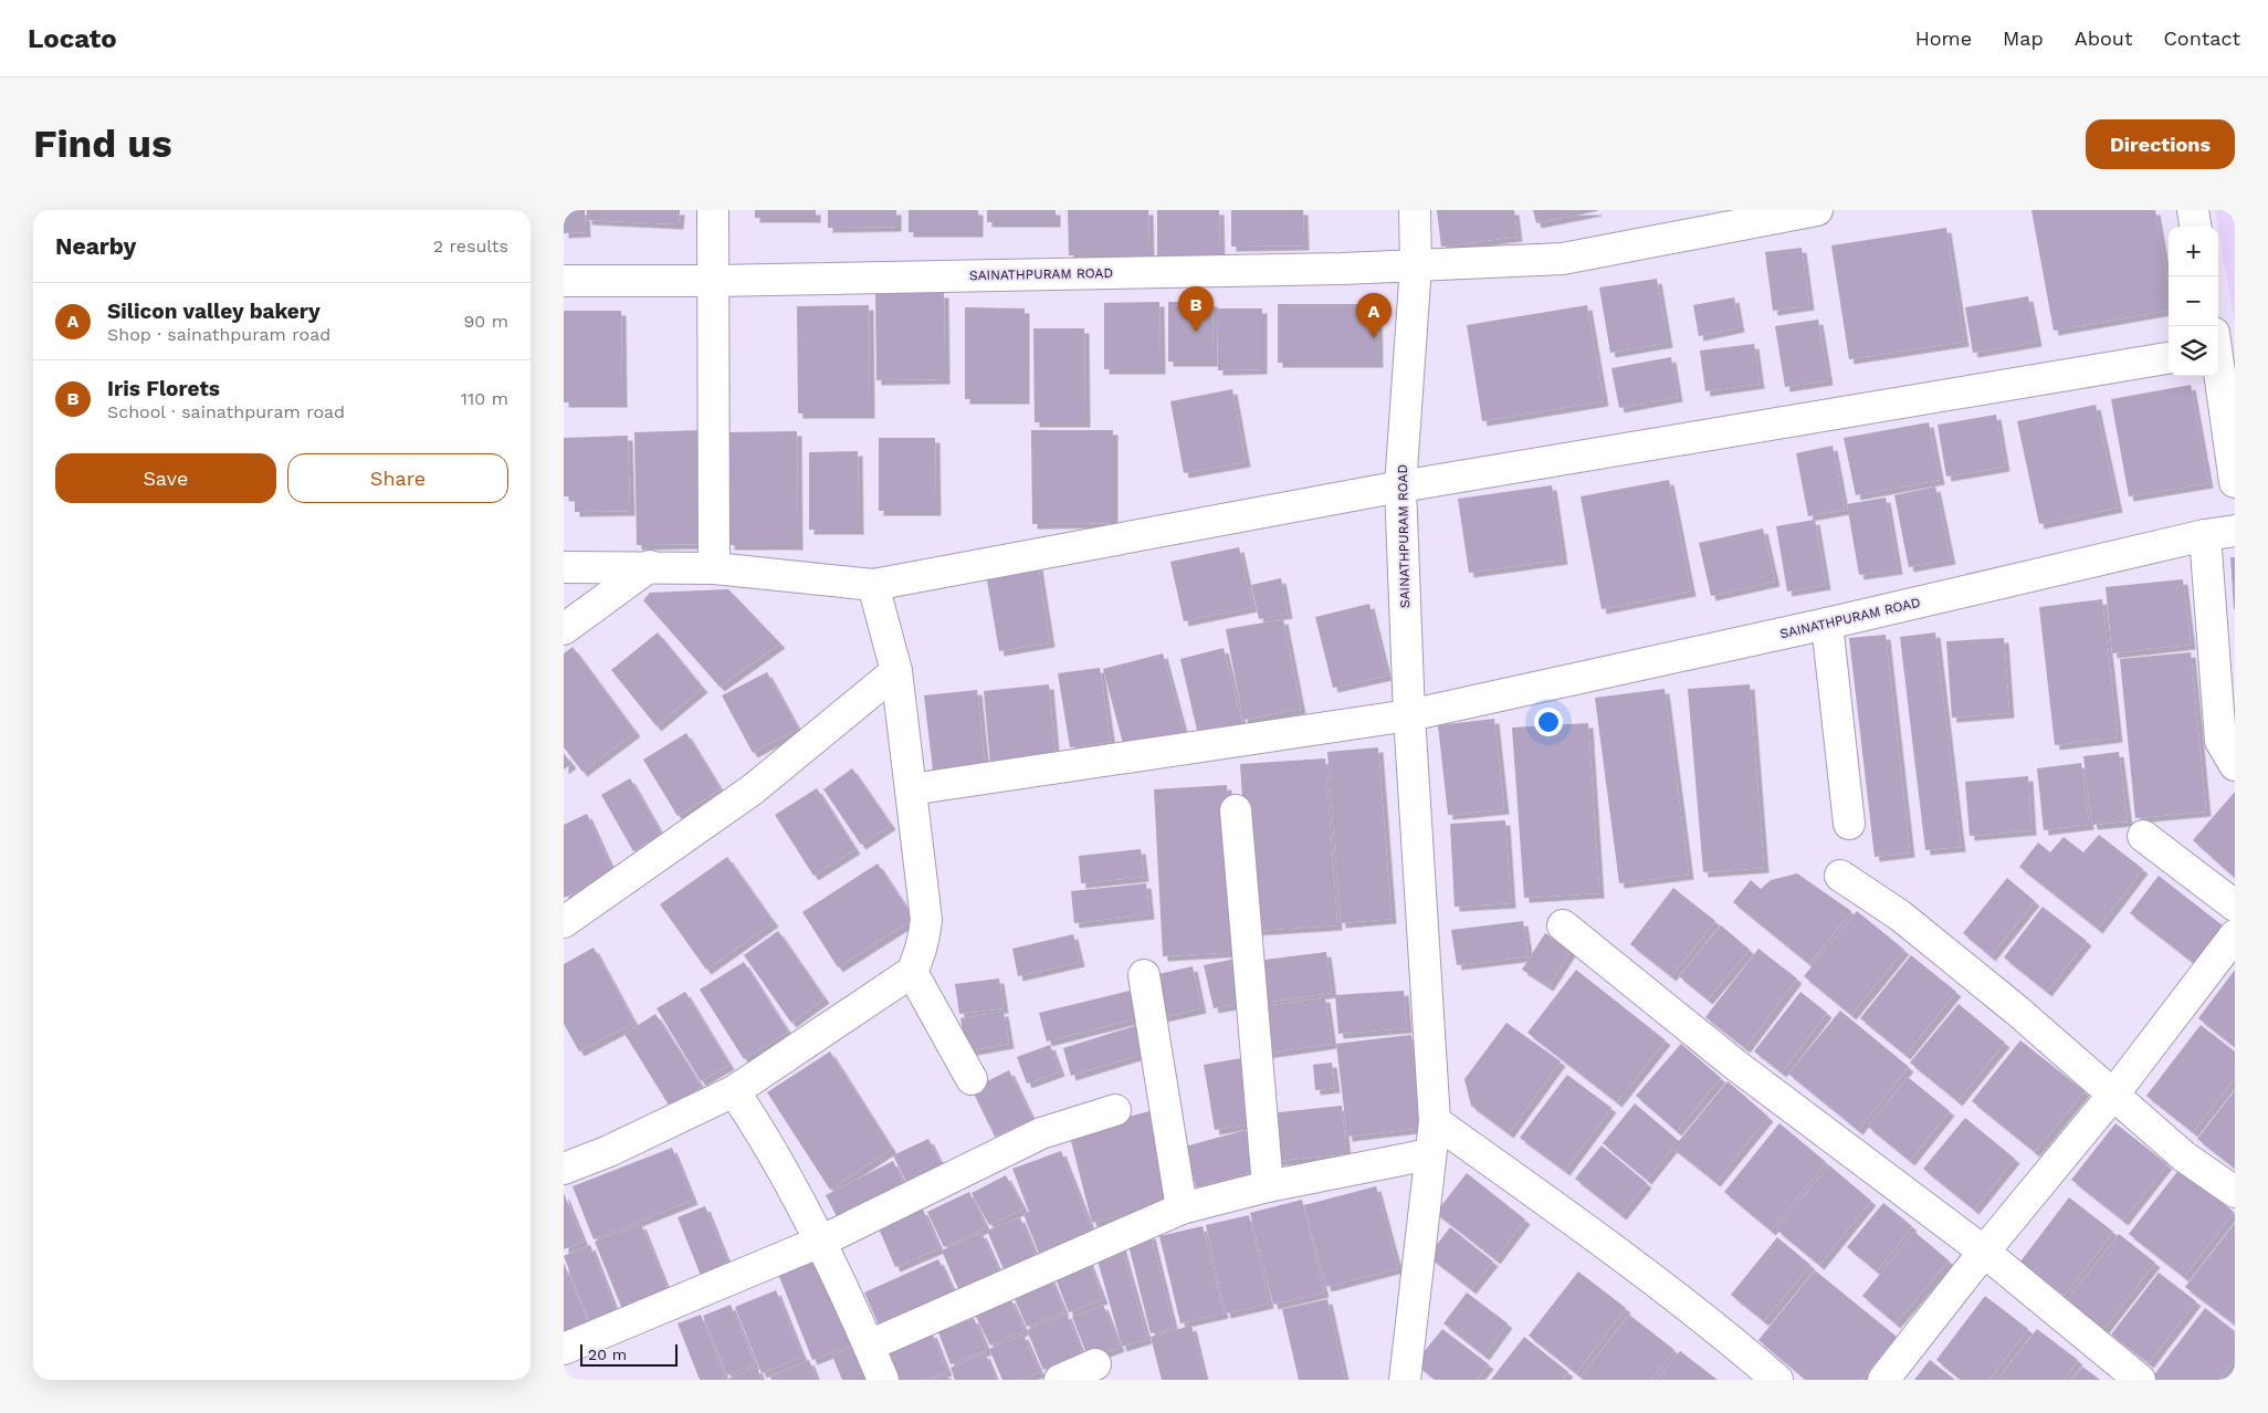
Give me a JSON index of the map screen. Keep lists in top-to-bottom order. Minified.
{"streets":{"street":["SAINATHPURAM ROAD"]},"scale_bar":"20 m","page":{"header":"Locato","nav":["Home","Map","About","Contact"],"buttons":["Directions",["Save","Share"]],"title":"Find us","heading":["Nearby","2 results"],"map_buttons":["+","−"],"list":[{"mark":"A","name":"Silicon valley bakery","note":"Shop · sainathpuram road","value":"90 m"},{"mark":"B","name":"Iris Florets","note":"School · sainathpuram road","value":"110 m"}],"pins":["B","A"],"scale":"20 m"}}
